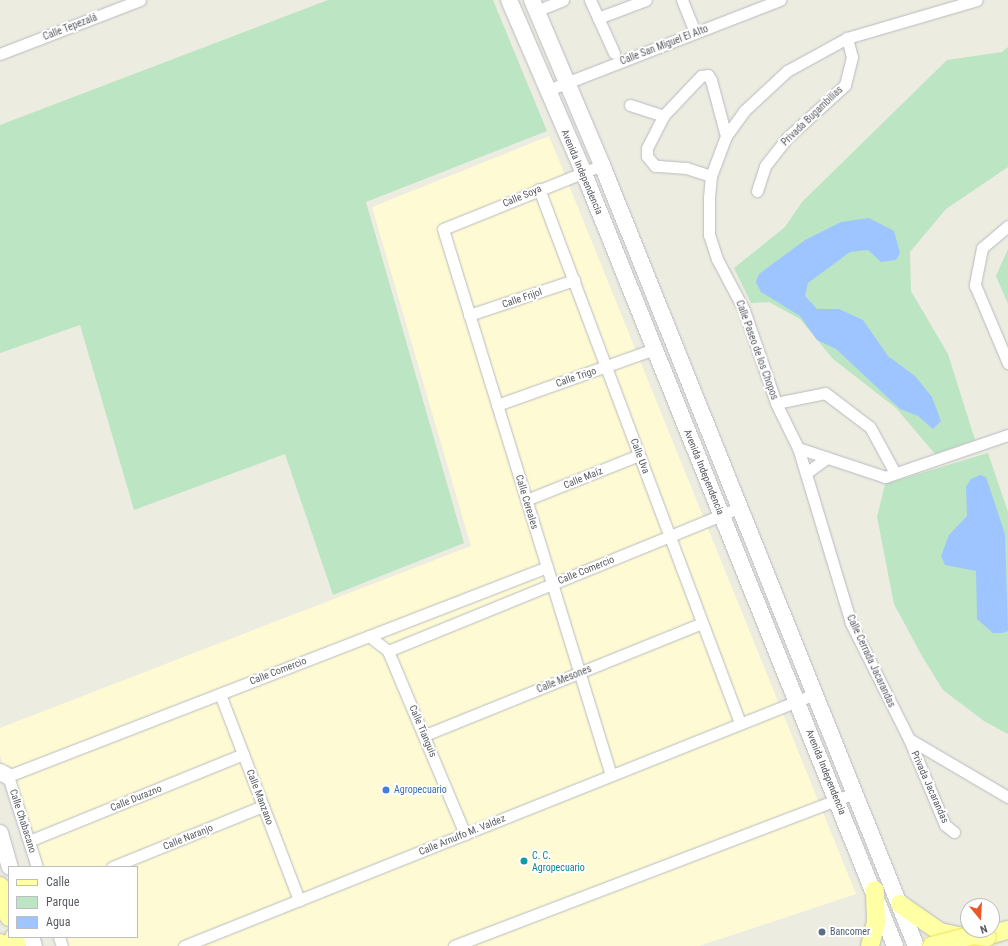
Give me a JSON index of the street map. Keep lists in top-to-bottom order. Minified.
{"streets":{"main road":["Avenida Independencia"],"street":["Calle Tepezalá","Calle San Miguel El Alto","Privada Bugambilias","Calle Soya","Calle Frijol","Calle Paseo de los Chopos","Calle Trigo","Calle Uva","Calle Maíz","Calle Cereales","Calle Comercio","Calle Cerrada Jacarandas","Calle Mesones","Calle Tianguis","Privada Jacarandas","Calle Manzano","Calle Durazno","Calle Chabacano","Calle Arnulfo M. Valdez","Calle Naranjo"]},"crossings":[["Calle San Miguel El Alto","Avenida Independencia"],["Privada Bugambilias","Calle Paseo de los Chopos"],["Avenida Independencia","Calle Soya"],["Avenida Independencia","Calle Trigo"],["Avenida Independencia","Calle Comercio"],["Avenida Independencia","Calle Arnulfo M. Valdez"],["Calle Soya","Calle Uva"],["Calle Soya","Calle Cereales"],["Calle Frijol","Calle Uva"],["Calle Frijol","Calle Cereales"],["Calle Paseo de los Chopos","Calle Cerrada Jacarandas"],["Calle Trigo","Calle Uva"],["Calle Trigo","Calle Cereales"],["Calle Uva","Calle Maíz"],["Calle Uva","Calle Comercio"],["Calle Uva","Calle Mesones"],["Calle Uva","Calle Arnulfo M. Valdez"],["Calle Maíz","Calle Cereales"],["Calle Cereales","Calle Comercio"],["Calle Cereales","Calle Mesones"],["Calle Cereales","Calle Arnulfo M. Valdez"],["Calle Comercio","Calle Tianguis"],["Calle Comercio","Calle Manzano"],["Calle Comercio","Calle Chabacano"],["Calle Cerrada Jacarandas","Privada Jacarandas"],["Calle Mesones","Calle Tianguis"],["Calle Tianguis","Calle Arnulfo M. Valdez"],["Calle Manzano","Calle Durazno"],["Calle Manzano","Calle Arnulfo M. Valdez"],["Calle Manzano","Calle Naranjo"],["Calle Durazno","Calle Chabacano"]],"places":["Agropecuario","C. C. Agropecuario","Bancomer"],"legend":["Calle","Parque","Agua"],"north":"bottom"}
